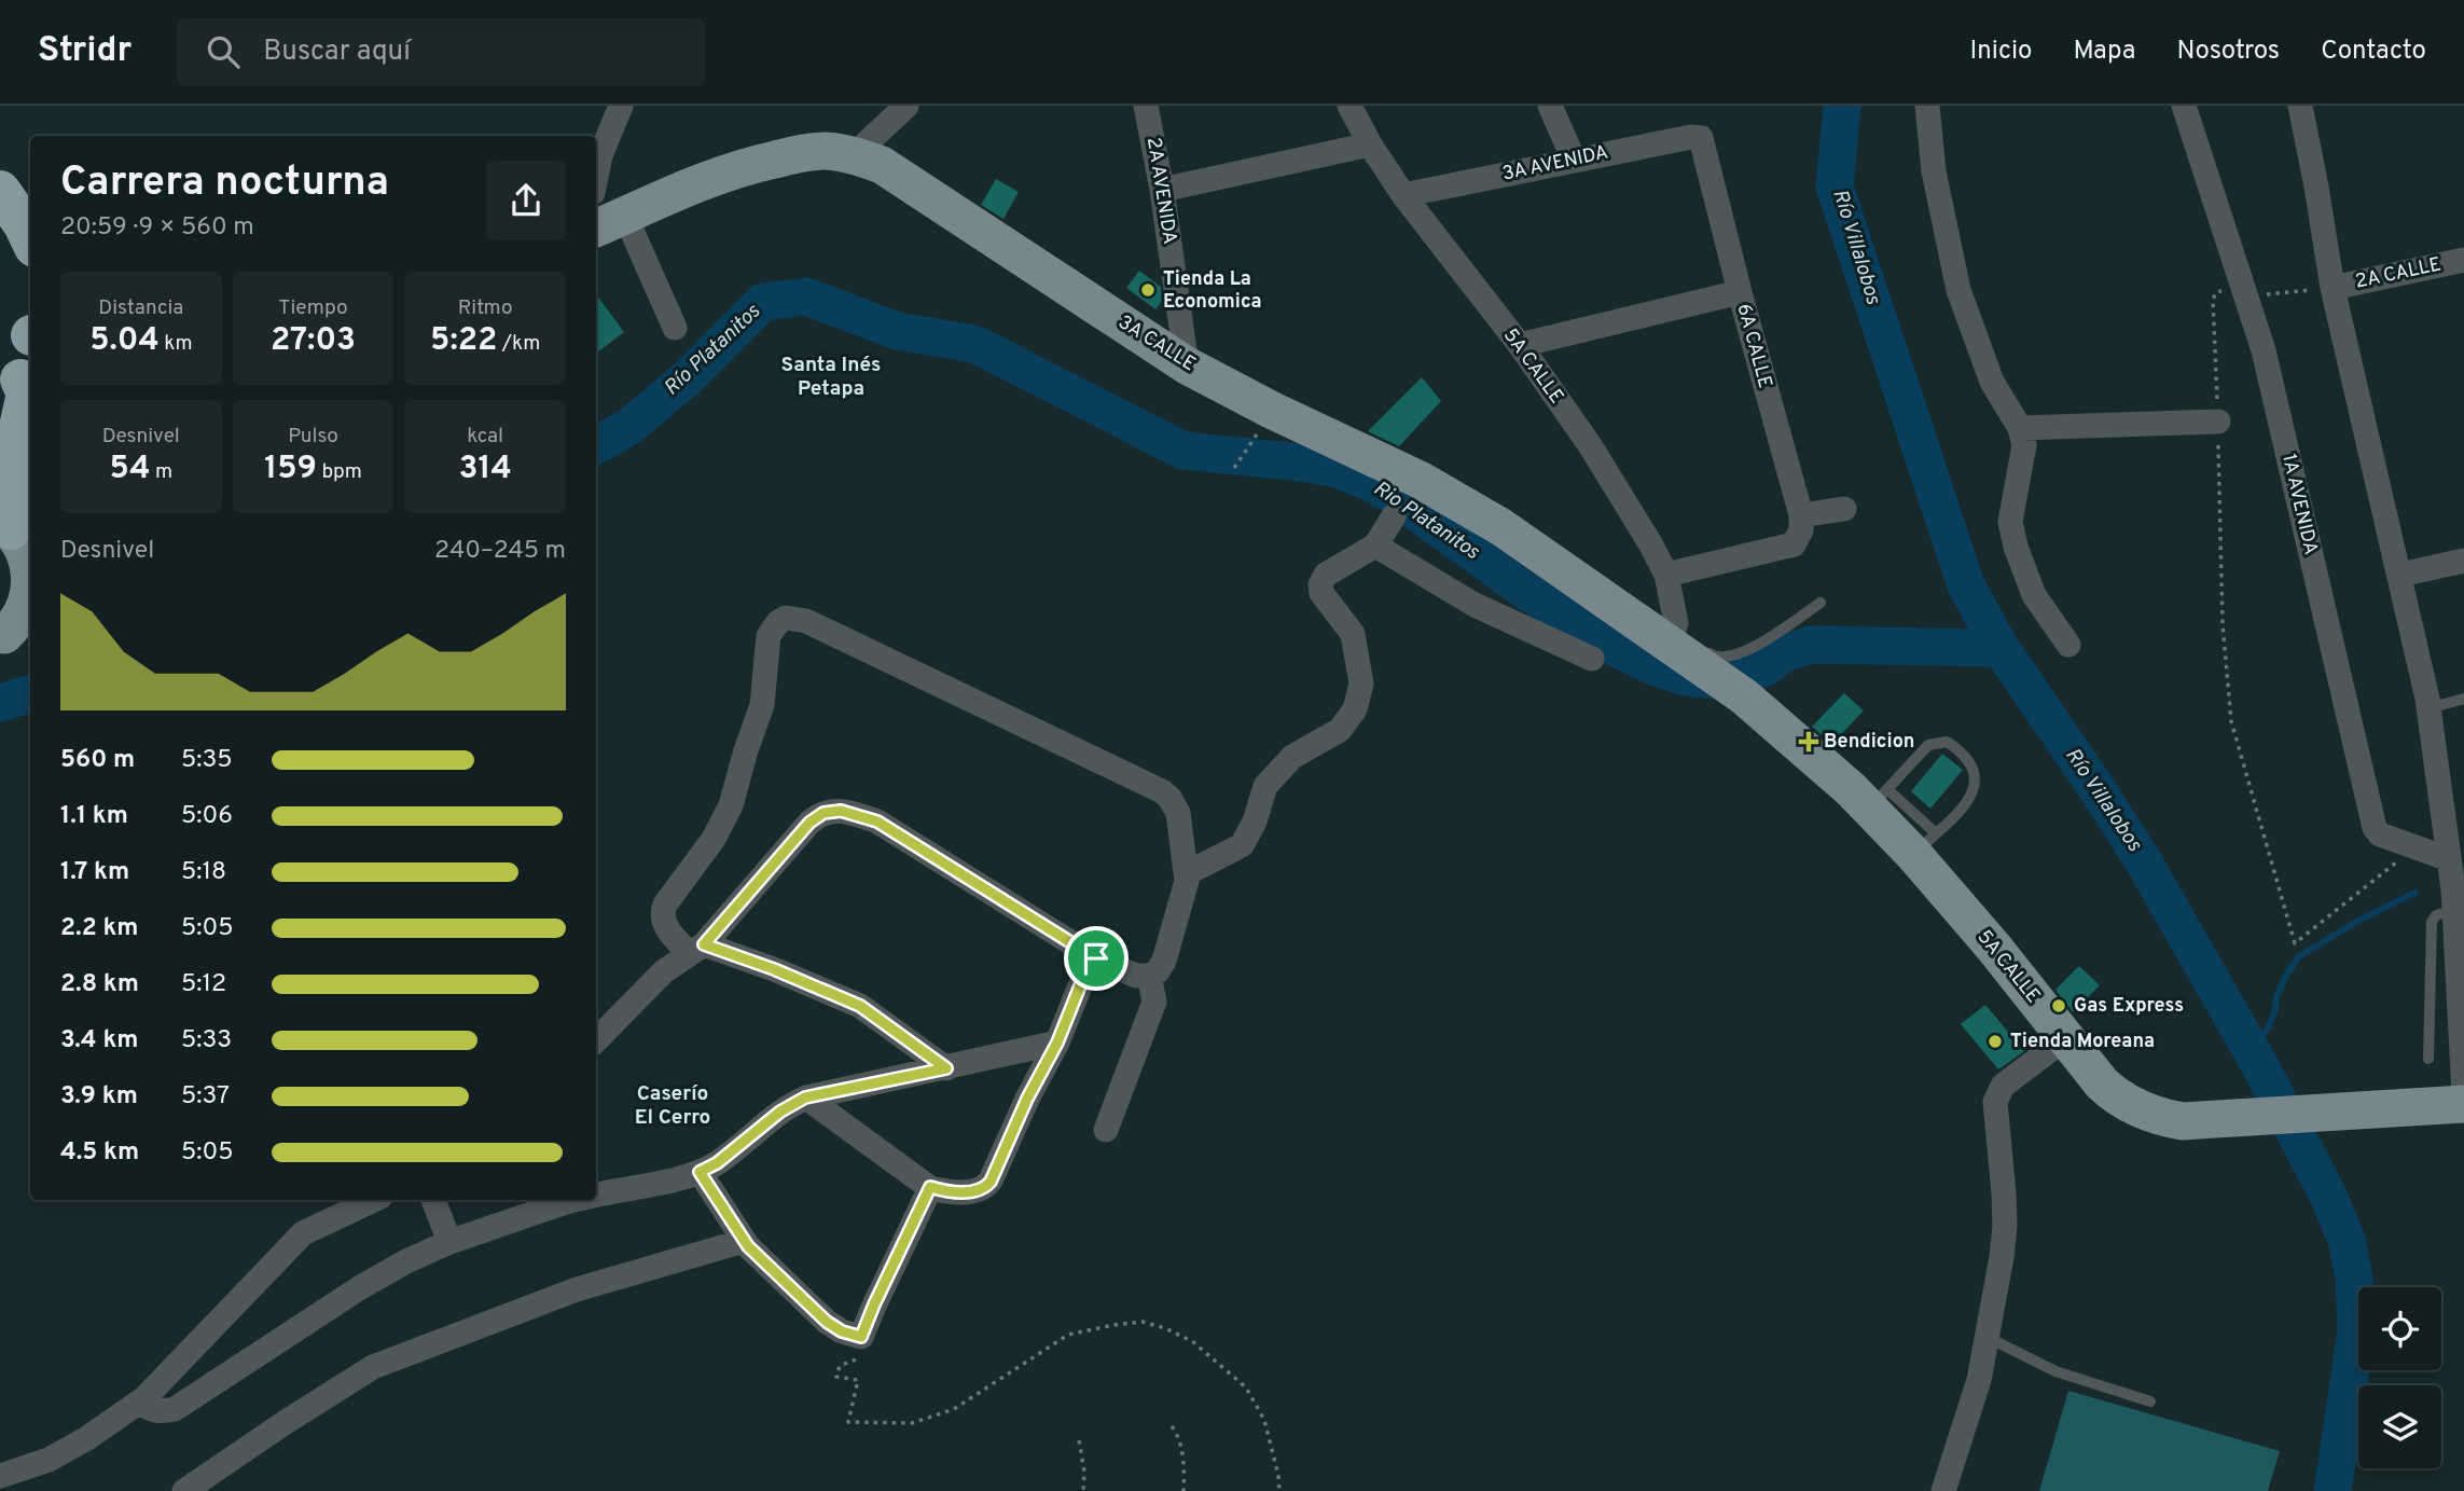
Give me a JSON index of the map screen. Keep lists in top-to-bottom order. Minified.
{"streets":{"main road":["3A CALLE","5A CALLE"],"street":["3A AVENIDA","2A AVENIDA","2A CALLE","6A CALLE","1A AVENIDA"]},"crossings":[["3A AVENIDA","6A CALLE"],["3A AVENIDA","5A CALLE"],["2A AVENIDA","3A CALLE"],["3A CALLE","5A CALLE"],["6A CALLE","5A CALLE"]],"districts":["Santa Inés Petapa","Caserío El Cerro"],"water":["Río Villalobos","Río Platanitos","Rio Platanitos"],"places":{"other":["Tienda La Economica","Gas Express","Tienda Moreana"],"health":["Bendicion"]},"page":{"header":"Stridr","search":"Buscar aquí","nav":["Inicio","Mapa","Nosotros","Contacto"],"heading":["Carrera nocturna","20:59 · 9 × 560 m"],"stats":[["Distancia","5.04 km"],["Tiempo","27:03"],["Ritmo","5:22 /km"],["Desnivel","54 m"],["Pulso","159 bpm"],["kcal","314"]],"chart":["Desnivel","240–245 m"],"list":[{"name":"560 m","note":"5:35"},{"name":"1.1 km","note":"5:06"},{"name":"1.7 km","note":"5:18"},{"name":"2.2 km","note":"5:05"},{"name":"2.8 km","note":"5:12"},{"name":"3.4 km","note":"5:33"},{"name":"3.9 km","note":"5:37"},{"name":"4.5 km","note":"5:05"}]}}
